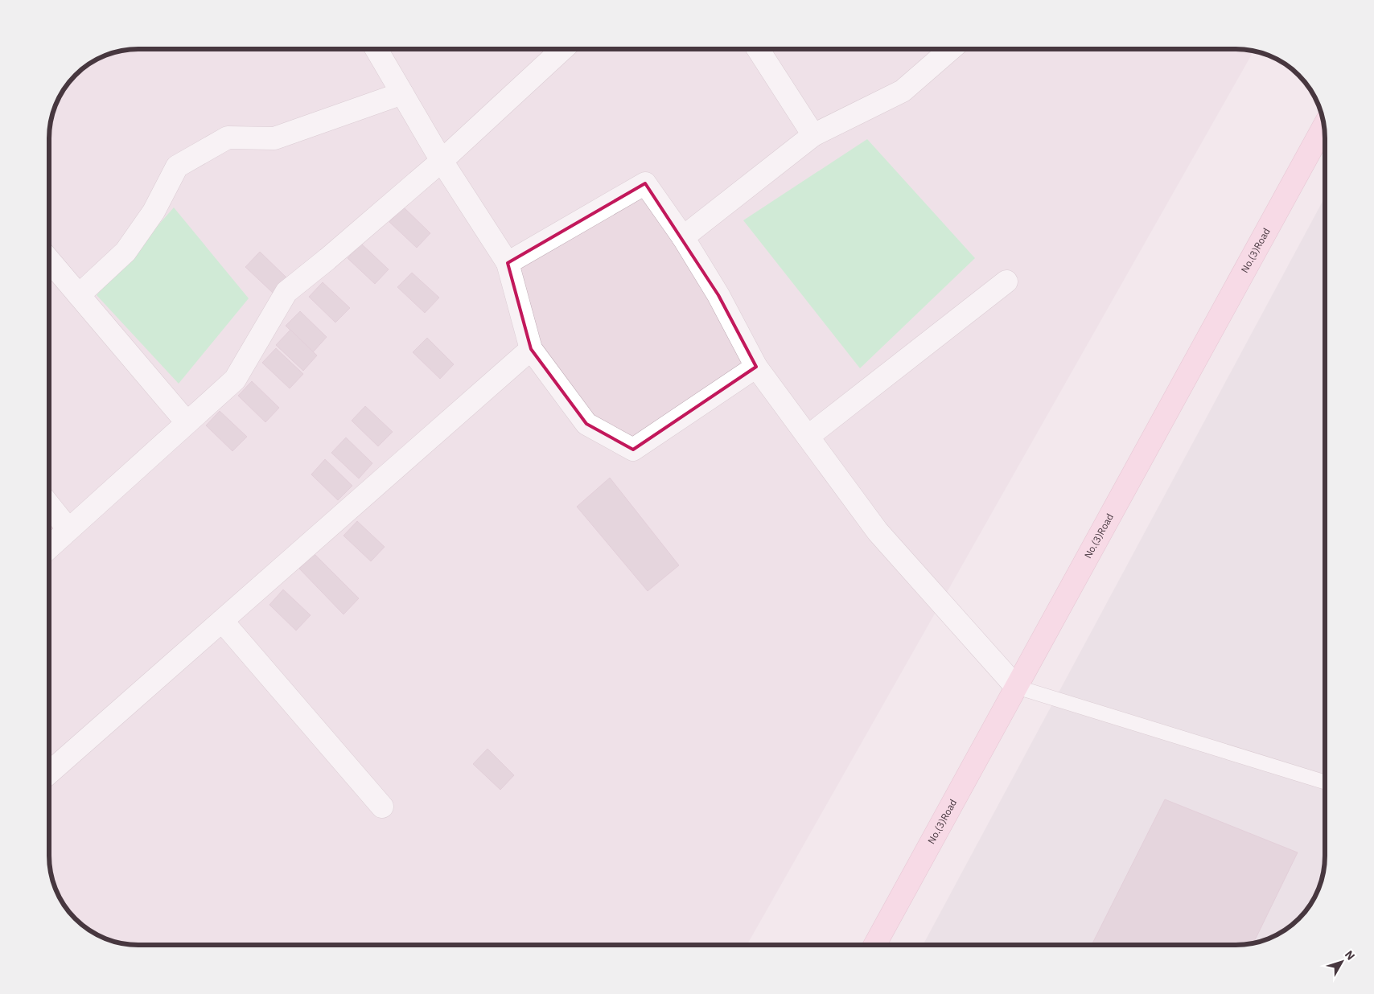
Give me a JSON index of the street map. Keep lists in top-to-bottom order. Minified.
{"streets":{"street":["No.(3)Road"]},"north":"top right"}
